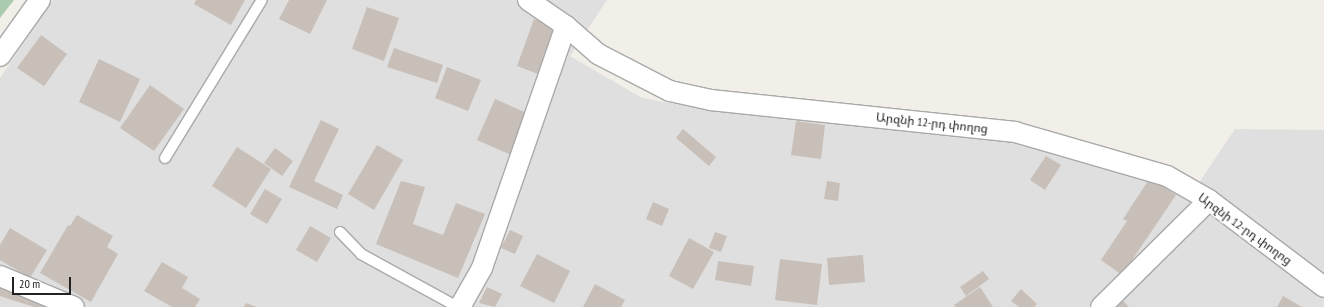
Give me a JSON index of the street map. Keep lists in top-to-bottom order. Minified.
{"streets":{"street":["Արզնի 12-րդ փողոց"]},"scale_bar":"20 m"}
